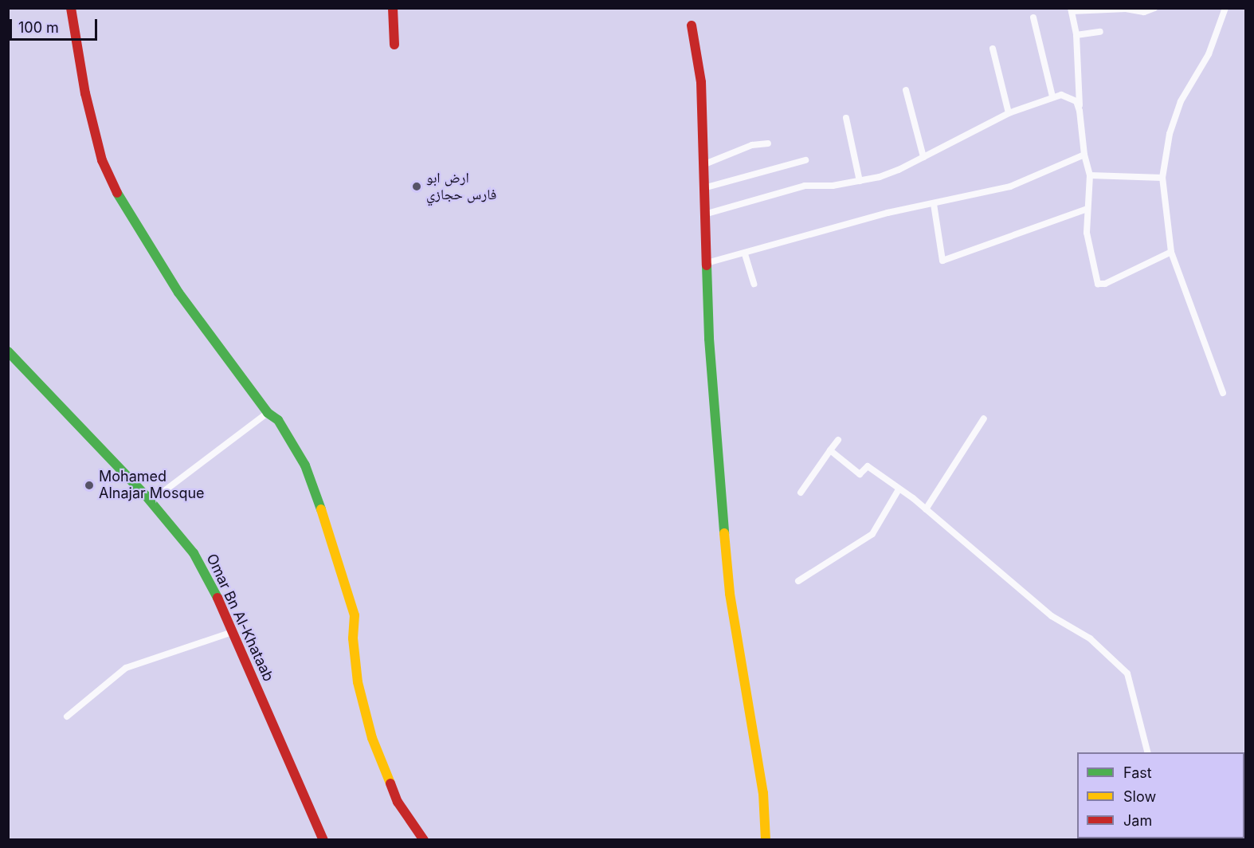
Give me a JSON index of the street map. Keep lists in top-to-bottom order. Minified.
{"streets":{"street":["Omar Bn Al-Khataab"]},"places":["ارض ابو فارس حجازي","Mohamed Alnajar Mosque"],"legend":["Fast","Slow","Jam"],"scale_bar":"100 m"}
